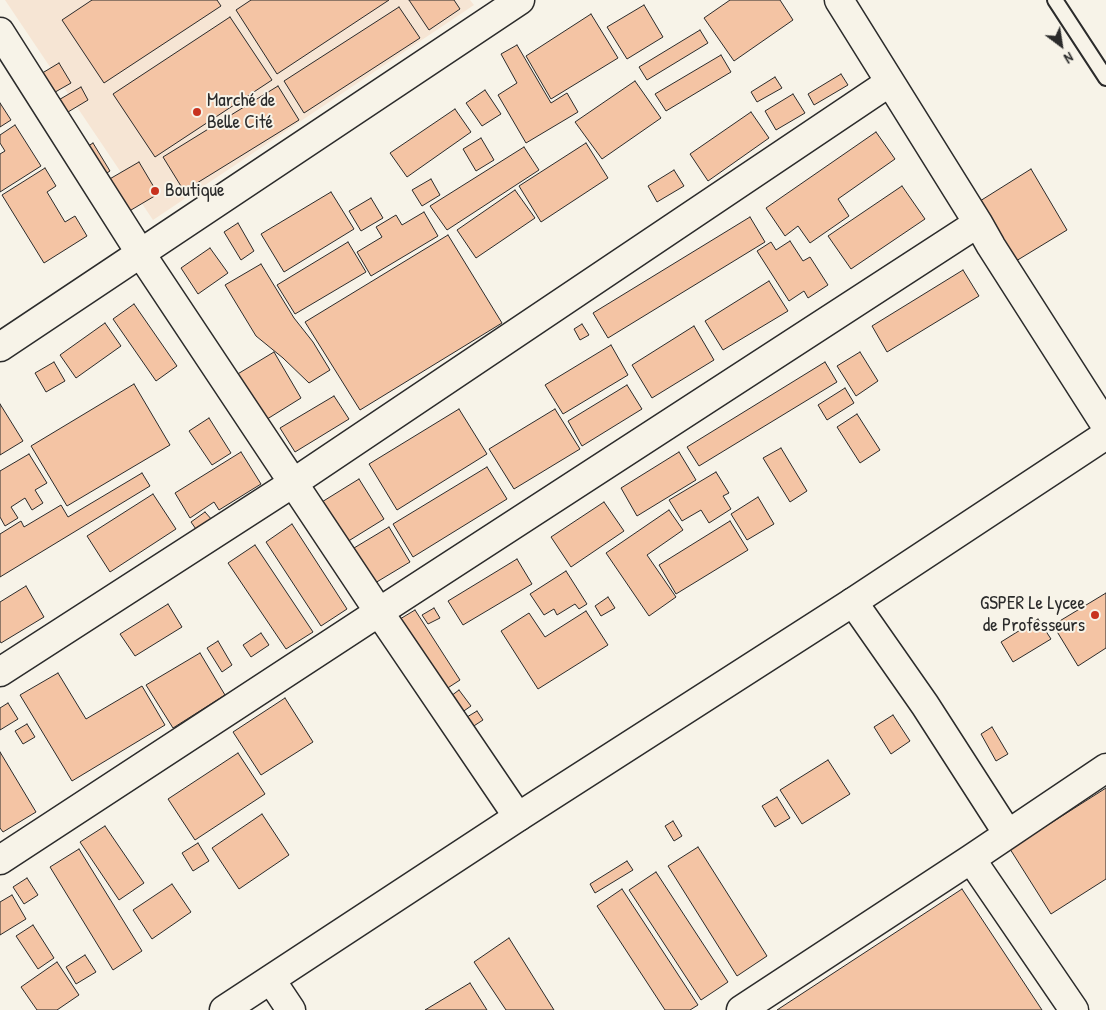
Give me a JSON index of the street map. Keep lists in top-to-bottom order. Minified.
{"places":["Marché de Belle Cité","Boutique","GSPER Le Lycee de Professeurs"],"north":"bottom right"}
